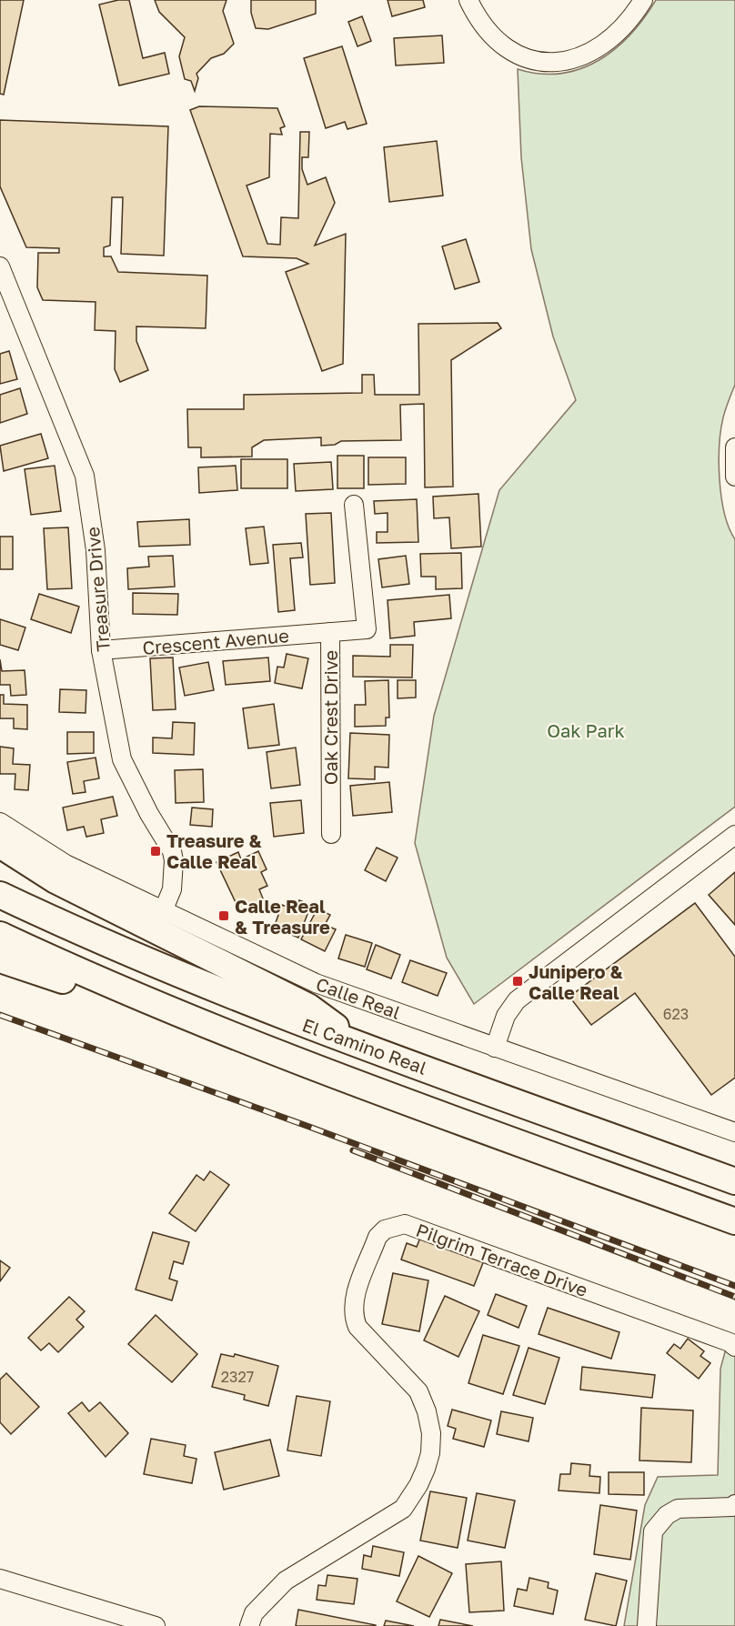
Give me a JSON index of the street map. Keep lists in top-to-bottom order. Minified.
{"streets":{"highway":["El Camino Real"],"street":["Treasure Drive","Crescent Avenue","Oak Crest Drive","Calle Real","Pilgrim Terrace Drive"]},"crossings":[["Treasure Drive","Crescent Avenue"],["Treasure Drive","Calle Real"],["Crescent Avenue","Oak Crest Drive"]],"parks":["Oak Park"],"places":{"transit":["Treasure & Calle Real","Calle Real & Treasure","Junipero & Calle Real"]},"house_numbers":["623","2327"]}
